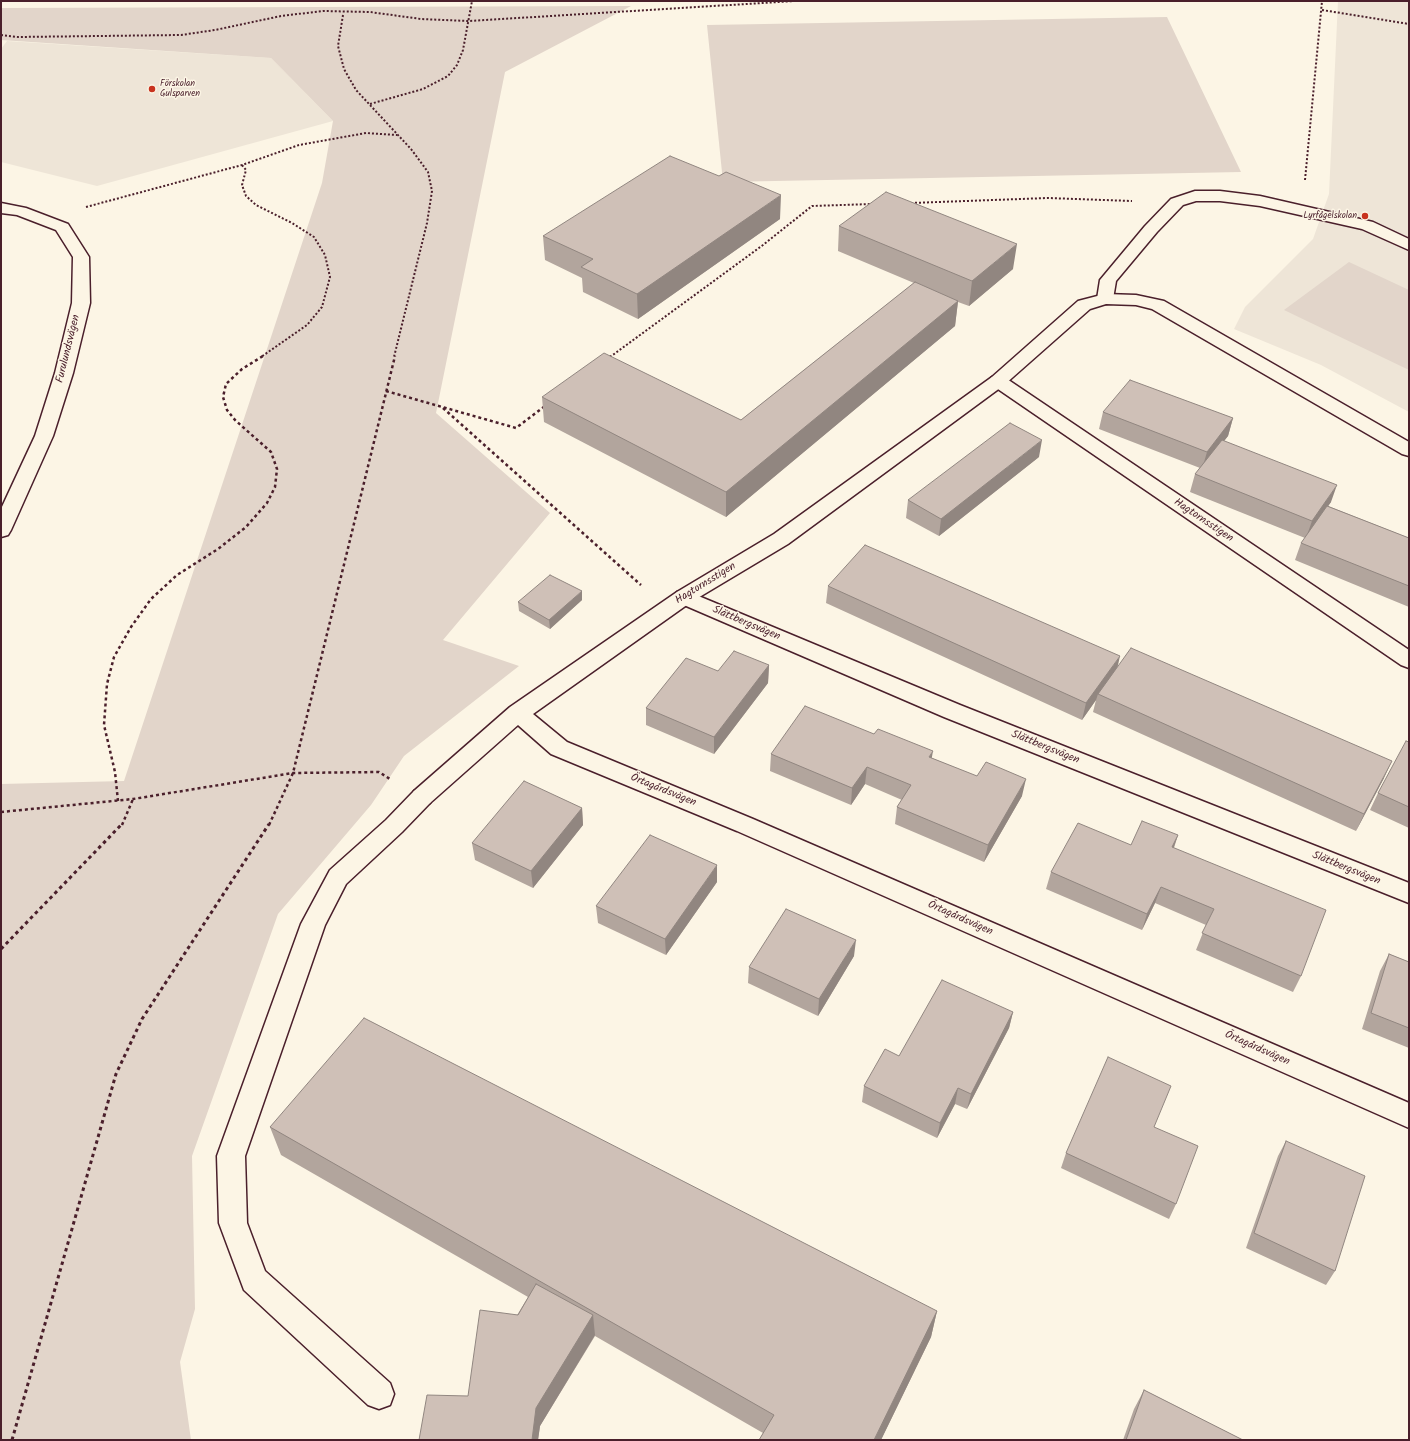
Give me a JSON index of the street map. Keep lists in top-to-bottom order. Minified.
{"streets":{"street":["Furulundsvägen","Hagtornsstigen","Slättbergsvägen","Örtagårdsvägen"]},"crossings":[["Hagtornsstigen","Slättbergsvägen"],["Hagtornsstigen","Örtagårdsvägen"]],"places":["Förskolan Gulsparven","Lyrfågelskolan"]}
